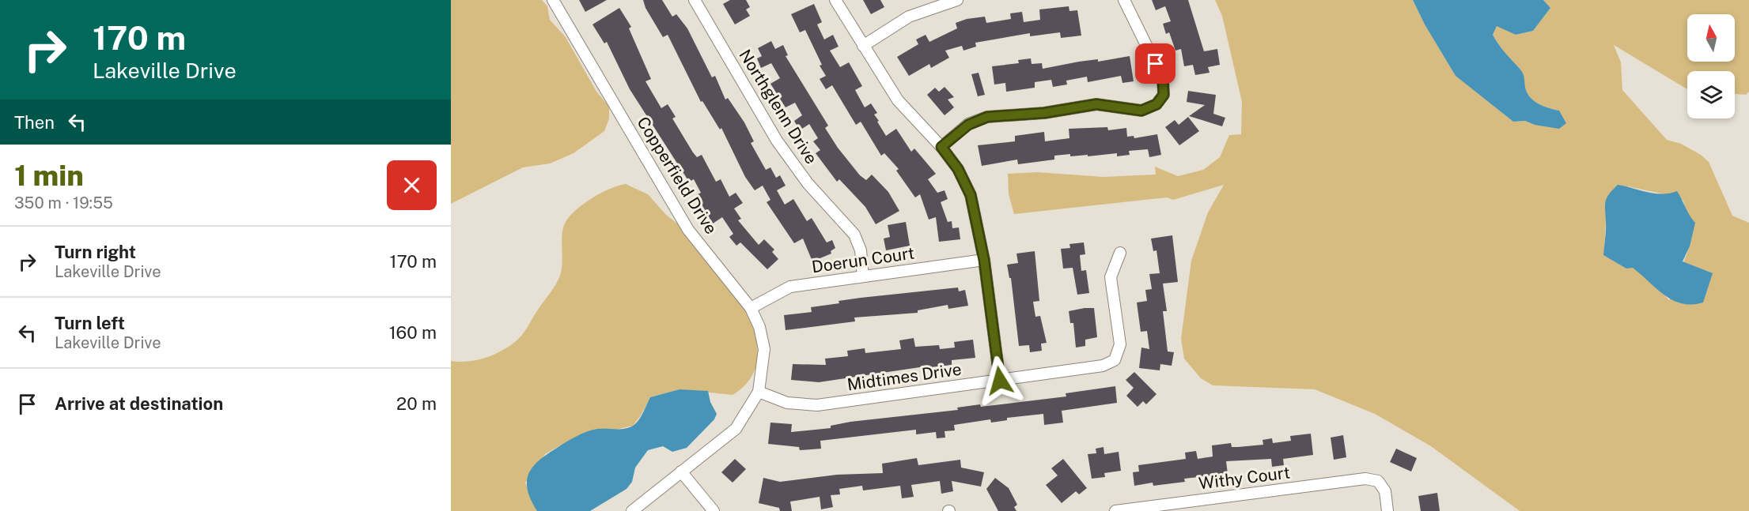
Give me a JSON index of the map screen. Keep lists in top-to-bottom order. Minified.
{"streets":{"street":["Northglenn Drive","Copperfield Drive","Doerun Court","Midtimes Drive","Withy Court"]},"crossings":[["Northglenn Drive","Doerun Court"],["Copperfield Drive","Doerun Court"],["Copperfield Drive","Midtimes Drive"]],"north":"top","page":{"turn":["170 m","Lakeville Drive"],"then":"Then","heading":["1 min","350 m · 19:55"],"list":[{"name":"Turn right","note":"Lakeville Drive","value":"170 m"},{"name":"Turn left","note":"Lakeville Drive","value":"160 m"},{"name":"Arrive at destination","value":"20 m"}]}}
